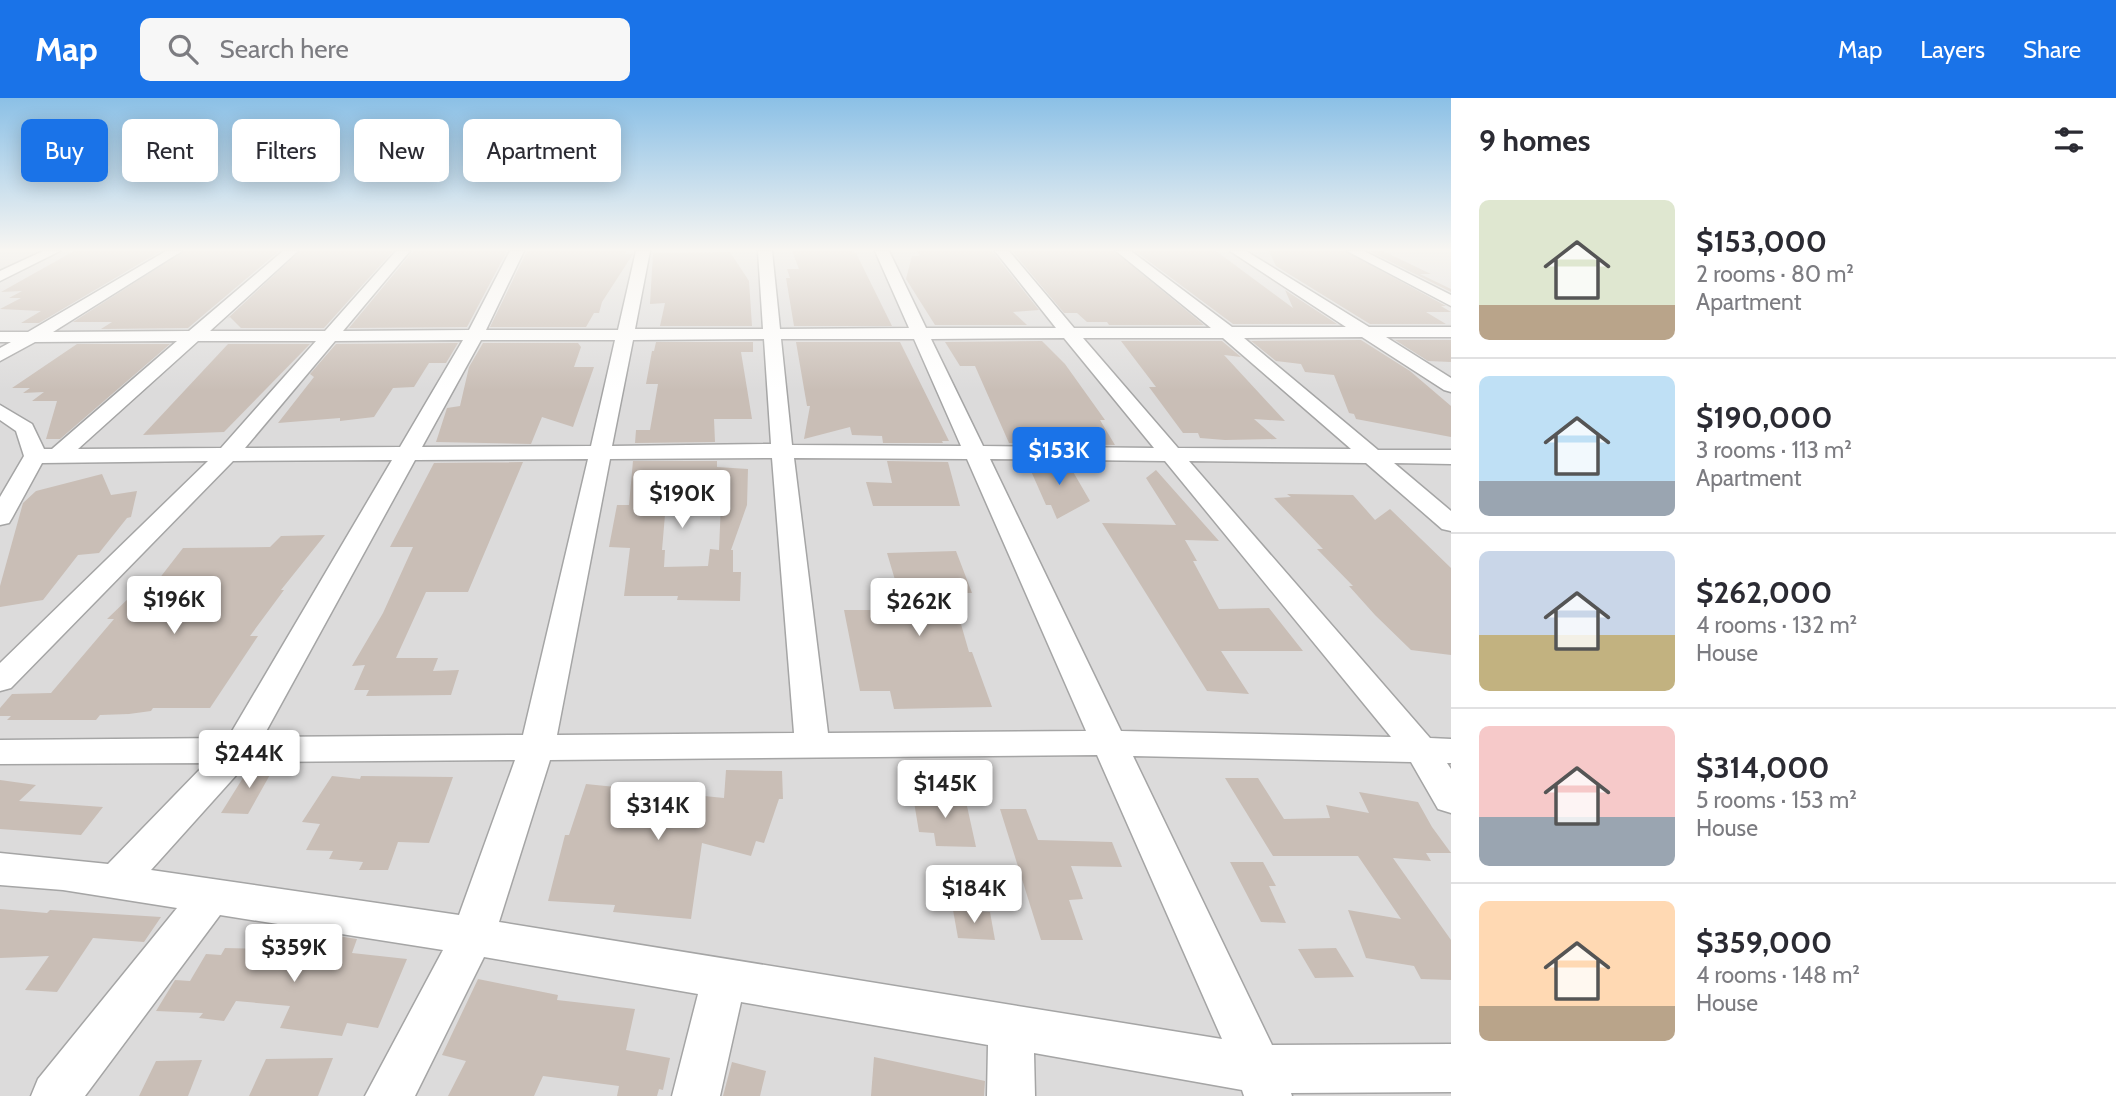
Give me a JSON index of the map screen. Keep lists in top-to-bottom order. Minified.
{"page":{"header":"Map","search":"Search here","nav":["Map","Layers","Share"],"heading":"9 homes","chip":["Buy","Rent","Filters","New","Apartment"],"list":[{"name":"$153,000","note":"2 rooms · 80 m² · Apartment"},{"name":"$190,000","note":"3 rooms · 113 m² · Apartment"},{"name":"$262,000","note":"4 rooms · 132 m² · House"},{"name":"$314,000","note":"5 rooms · 153 m² · House"},{"name":"$359,000","note":"4 rooms · 148 m² · House"}],"price":["$153K","$190K","$196K","$262K","$244K","$145K","$314K","$184K","$359K"]}}
